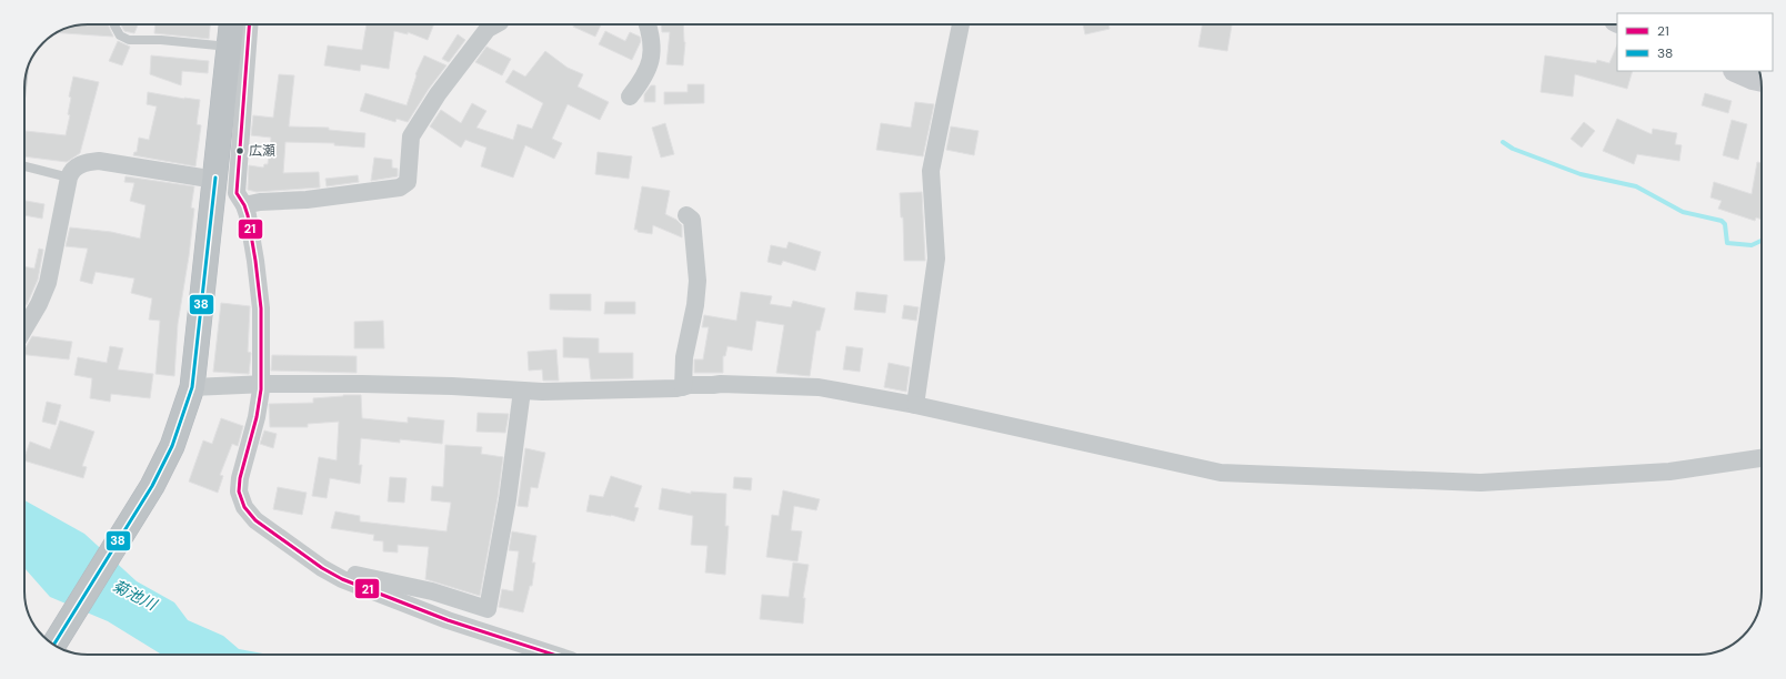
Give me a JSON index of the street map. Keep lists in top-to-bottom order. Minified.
{"water":["菊池川"],"places":["広瀬"],"lines":["transit line 21","transit line 38"],"legend":["21","38"]}
